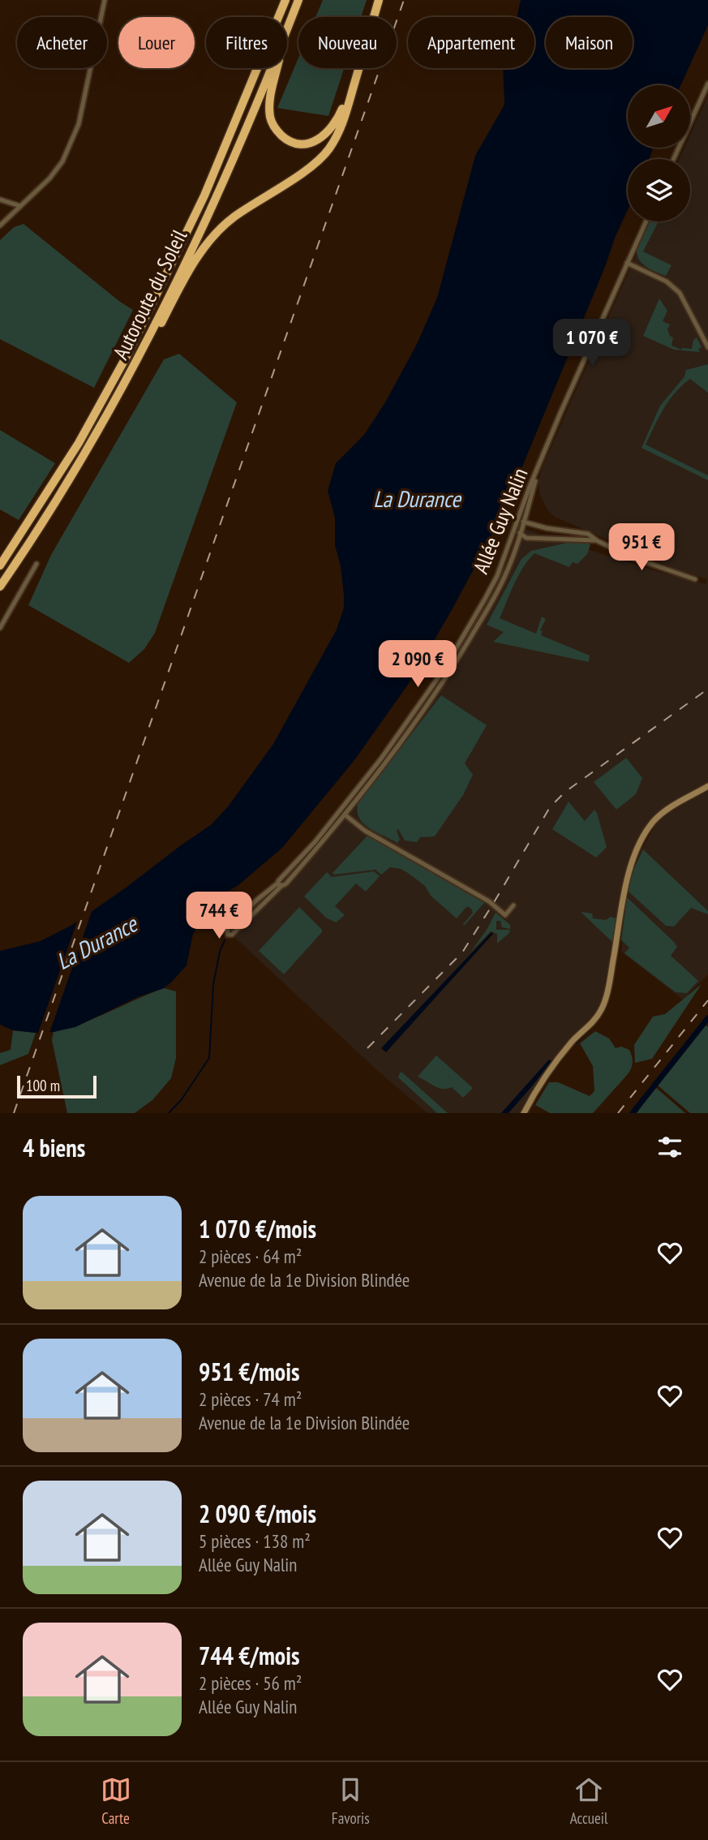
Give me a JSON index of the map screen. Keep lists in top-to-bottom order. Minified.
{"streets":{"highway":["Autoroute du Soleil"],"street":["Allée Guy Nalin"]},"water":["La Durance"],"scale_bar":"100 m","north":"top right","page":{"chip":["Acheter","Louer","Filtres","Nouveau","Appartement","Maison"],"price":["1 070 €","951 €","2 090 €","744 €"],"scale":"100 m","heading":"4 biens","list":[{"name":"1 070 €/mois","note":"2 pièces · 64 m² · Avenue de la 1e Division Blindée"},{"name":"951 €/mois","note":"2 pièces · 74 m² · Avenue de la 1e Division Blindée"},{"name":"2 090 €/mois","note":"5 pièces · 138 m² · Allée Guy Nalin"},{"name":"744 €/mois","note":"2 pièces · 56 m² · Allée Guy Nalin"}],"tabs":["Carte","Favoris","Accueil"]}}
